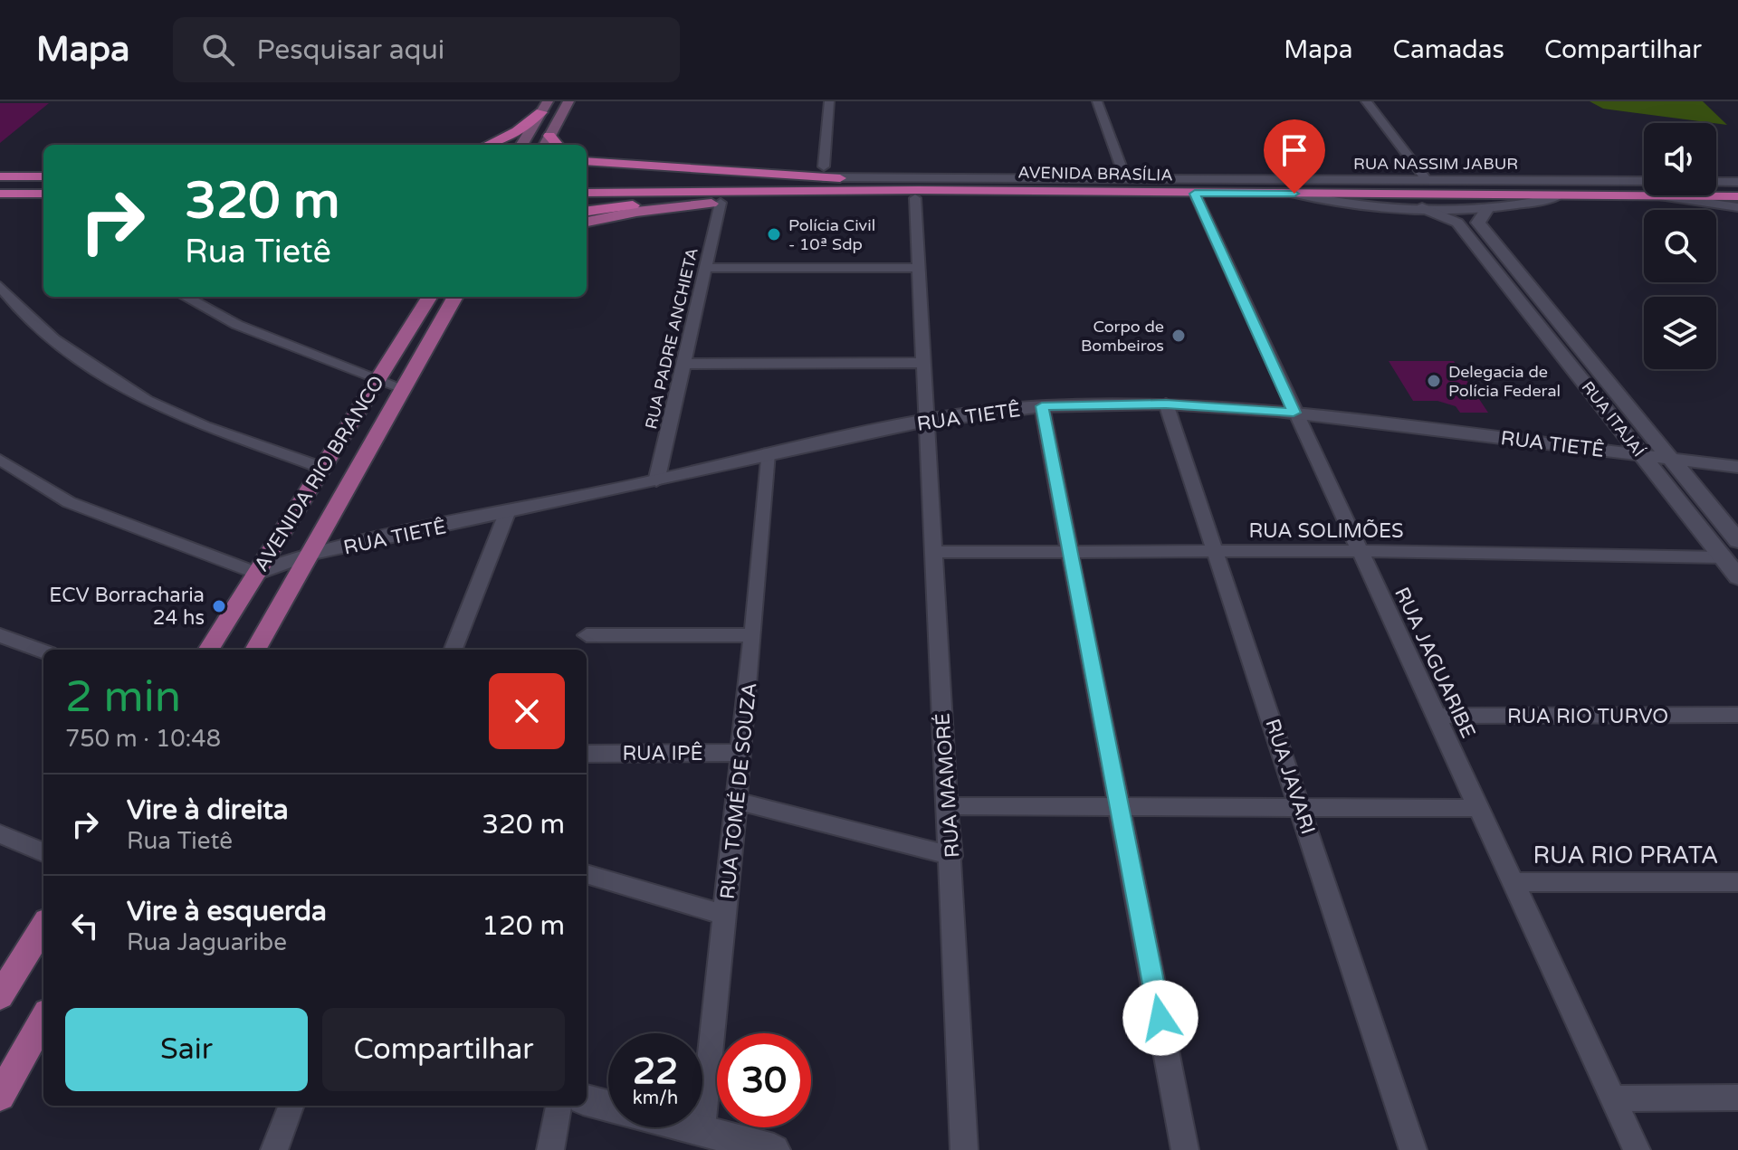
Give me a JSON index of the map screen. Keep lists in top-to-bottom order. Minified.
{"streets":{"highway":["AVENIDA BRASÍLIA"],"main road":["AVENIDA RIO BRANCO"],"street":["RUA NASSIM JABUR","RUA PADRE ANCHIETA","RUA TIETÊ","RUA ITAJAÍ","RUA SOLIMÕES","RUA JAGUARIBE","RUA RIO TURVO","RUA IPÊ","RUA JAVARI","RUA MAMORÉ","RUA TOMÉ DE SOUZA","RUA RIO PRATA"]},"crossings":[["RUA NASSIM JABUR","AVENIDA BRASÍLIA"],["RUA NASSIM JABUR","RUA MAMORÉ"],["AVENIDA BRASÍLIA","RUA JAGUARIBE"],["AVENIDA BRASÍLIA","RUA MAMORÉ"],["RUA PADRE ANCHIETA","RUA TIETÊ"],["RUA TIETÊ","RUA ITAJAÍ"],["RUA TIETÊ","AVENIDA RIO BRANCO"],["RUA TIETÊ","RUA JAGUARIBE"],["RUA TIETÊ","RUA JAVARI"],["RUA TIETÊ","RUA MAMORÉ"],["RUA TIETÊ","RUA TOMÉ DE SOUZA"],["RUA ITAJAÍ","RUA SOLIMÕES"],["RUA SOLIMÕES","RUA JAGUARIBE"],["RUA SOLIMÕES","RUA JAVARI"],["RUA SOLIMÕES","RUA MAMORÉ"],["RUA JAGUARIBE","RUA RIO TURVO"],["RUA JAGUARIBE","RUA RIO PRATA"],["RUA IPÊ","RUA TOMÉ DE SOUZA"]],"places":["Polícia Civil - 10ª Sdp","Corpo de Bombeiros","Delegacia de Polícia Federal","ECV Borracharia 24 hs"],"page":{"header":"Mapa","search":"Pesquisar aqui","nav":["Mapa","Camadas","Compartilhar"],"turn":["320 m","Rua Tietê"],"heading":["2 min","750 m · 10:48"],"list":[{"name":"Vire à direita","note":"Rua Tietê","value":"320 m"},{"name":"Vire à esquerda","note":"Rua Jaguaribe","value":"120 m"}],"buttons":["Sair","Compartilhar"],"speed":"22 km/h","limit":"30"}}
